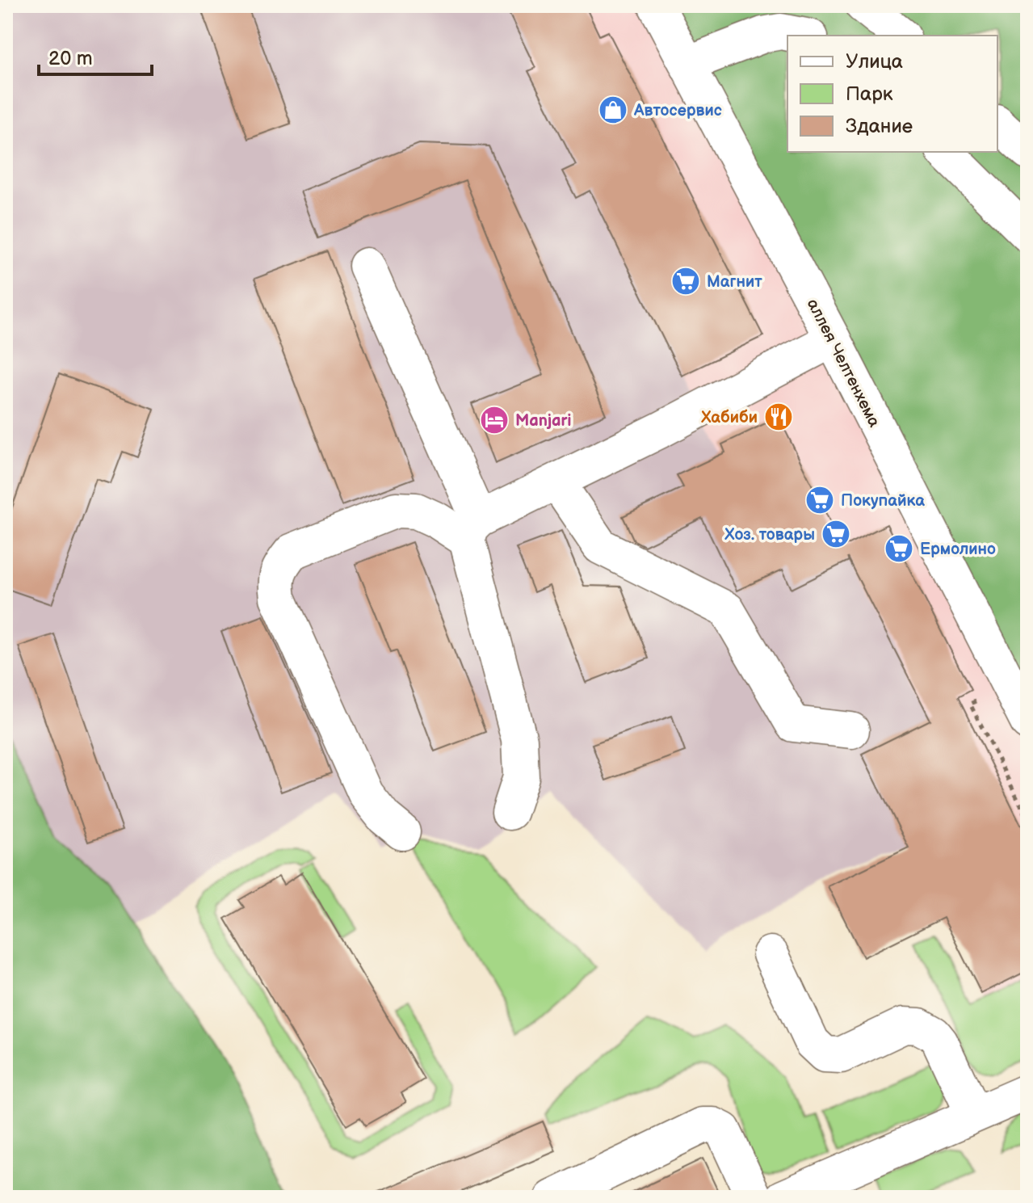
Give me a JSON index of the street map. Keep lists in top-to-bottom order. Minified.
{"streets":{"main road":["аллея Челтенхема"]},"places":{"shop":["Автосервис"],"supermarket":["Магнит","Покупайка","Хоз. товары","Ермолино"],"restaurant":["Хабиби"],"hotel":["Manjari"]},"legend":["Улица","Парк","Здание"],"scale_bar":"20 m"}
